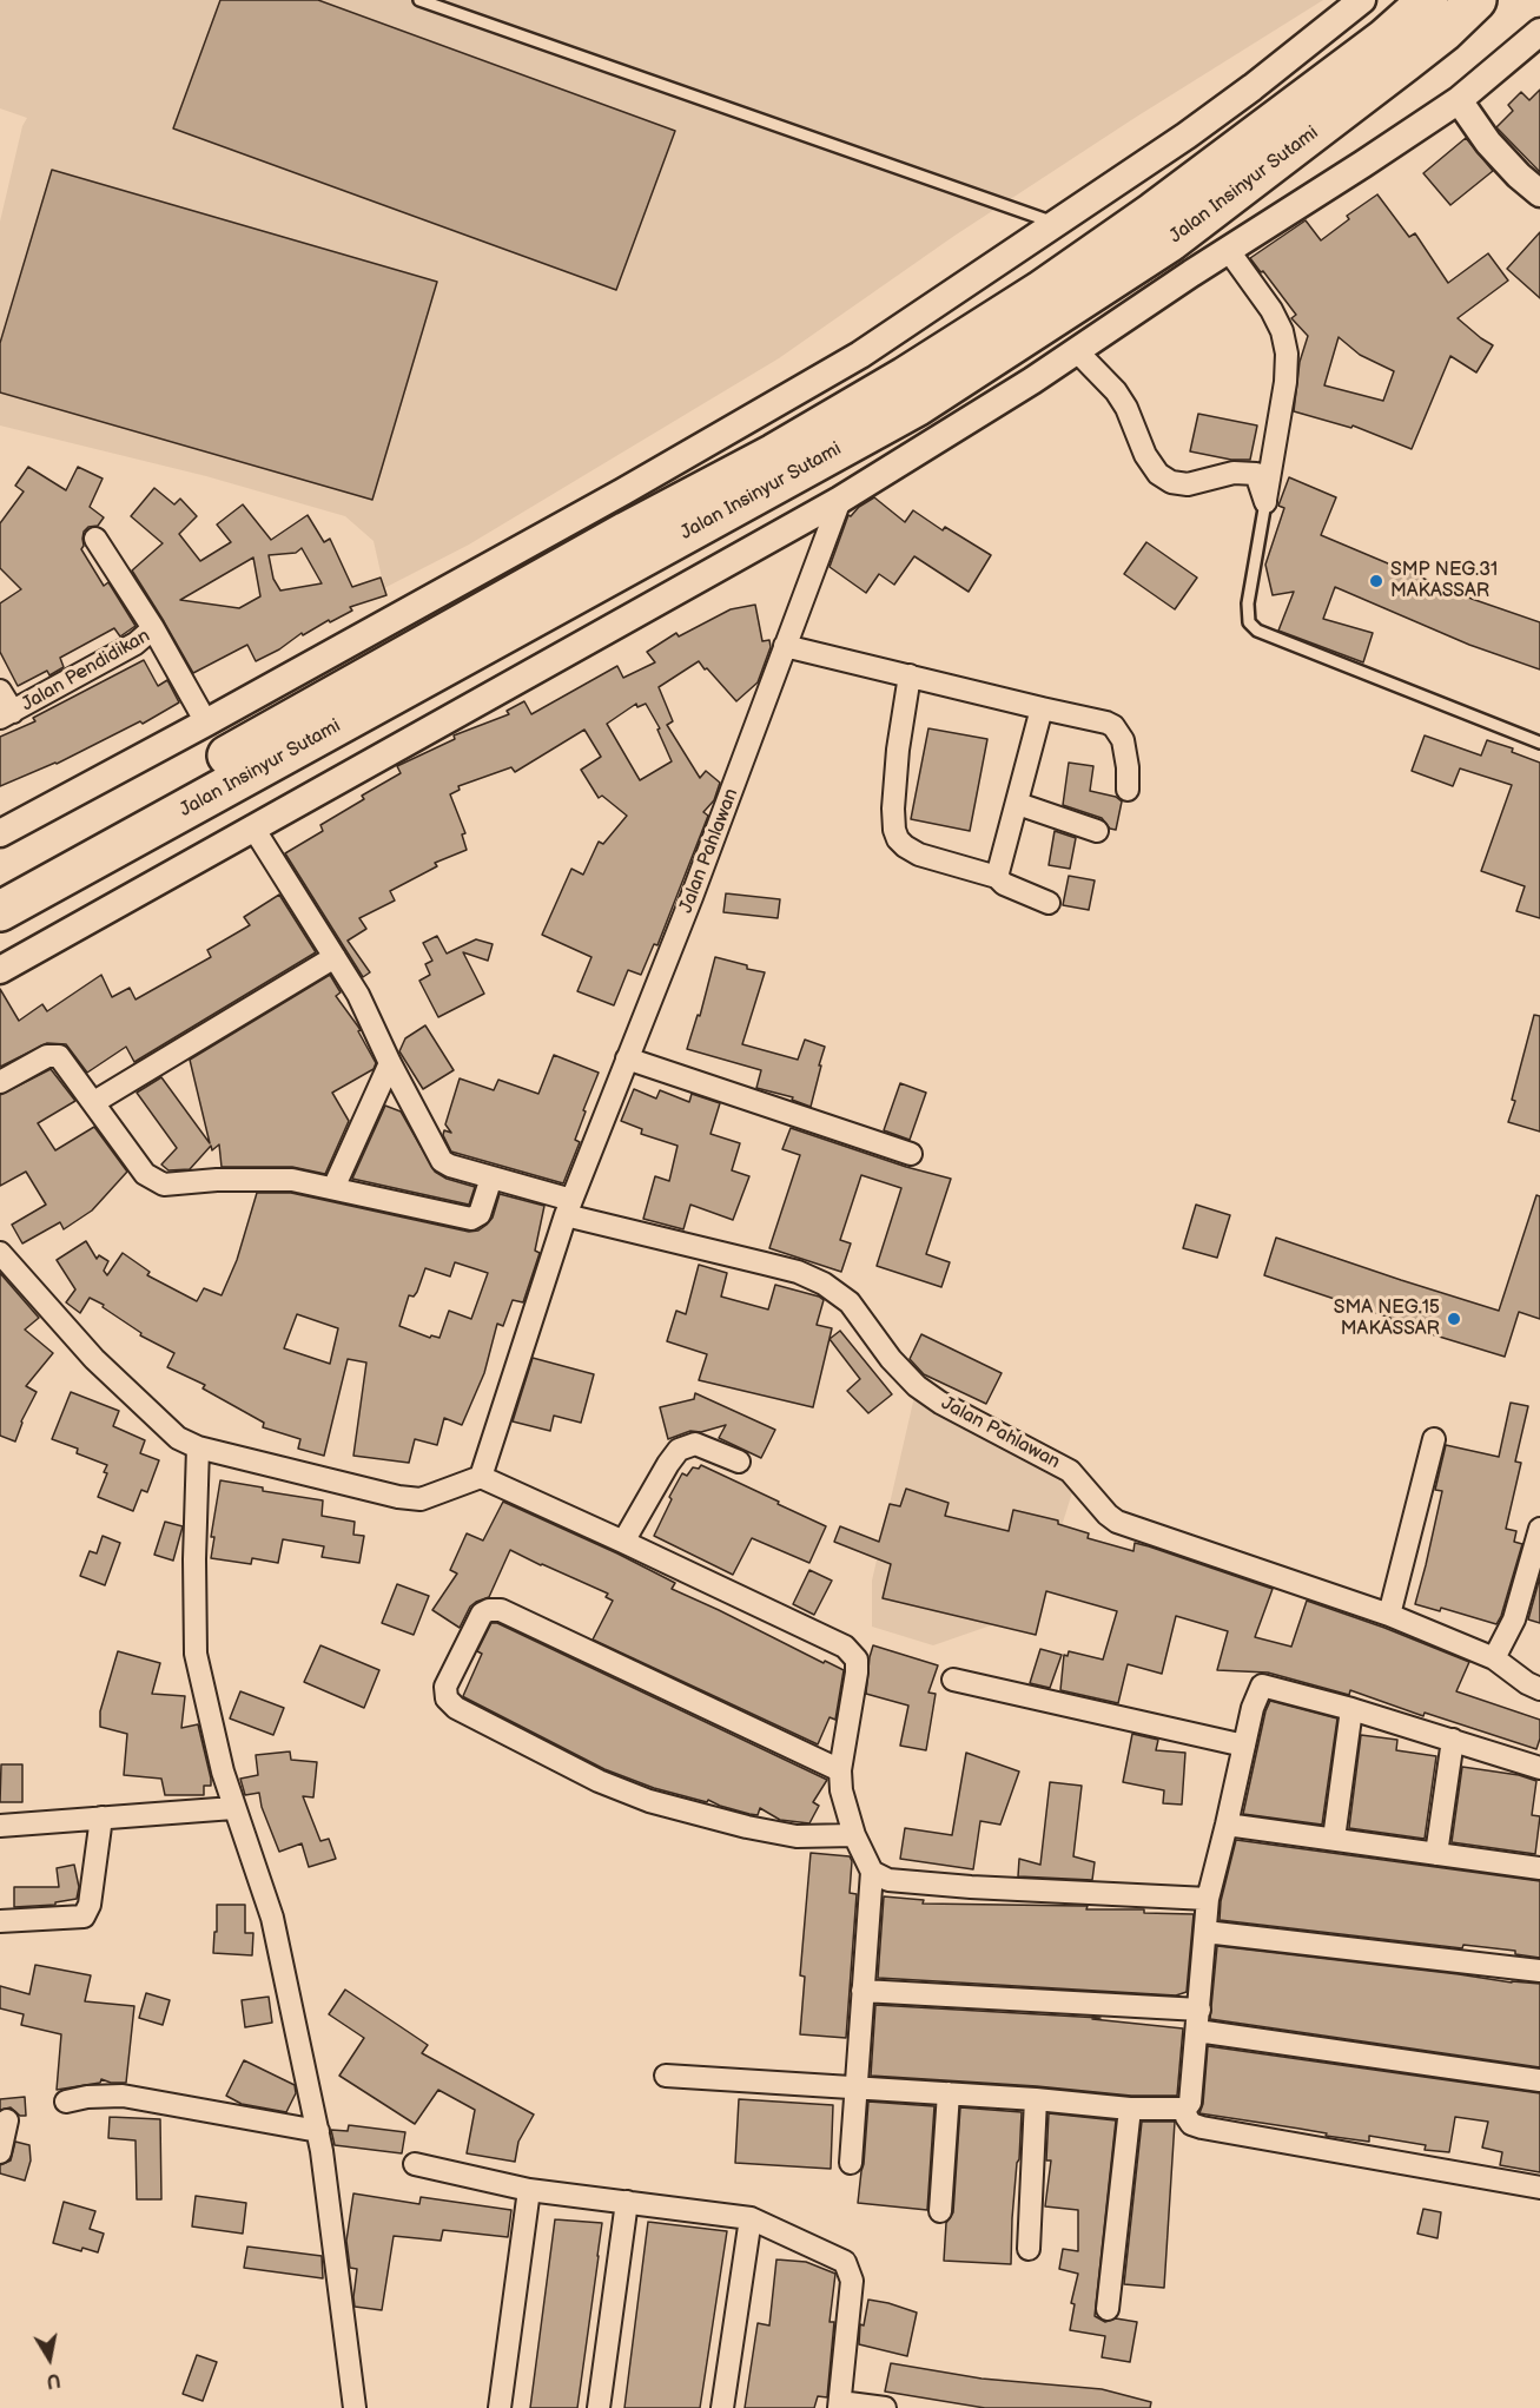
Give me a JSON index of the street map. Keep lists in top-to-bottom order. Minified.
{"streets":{"highway":["Jalan Insinyur Sutami"],"street":["Jalan Pendidikan","Jalan Pahlawan"]},"places":["SMP NEG.31 MAKASSAR","SMA NEG.15 MAKASSAR"],"north":"bottom"}
